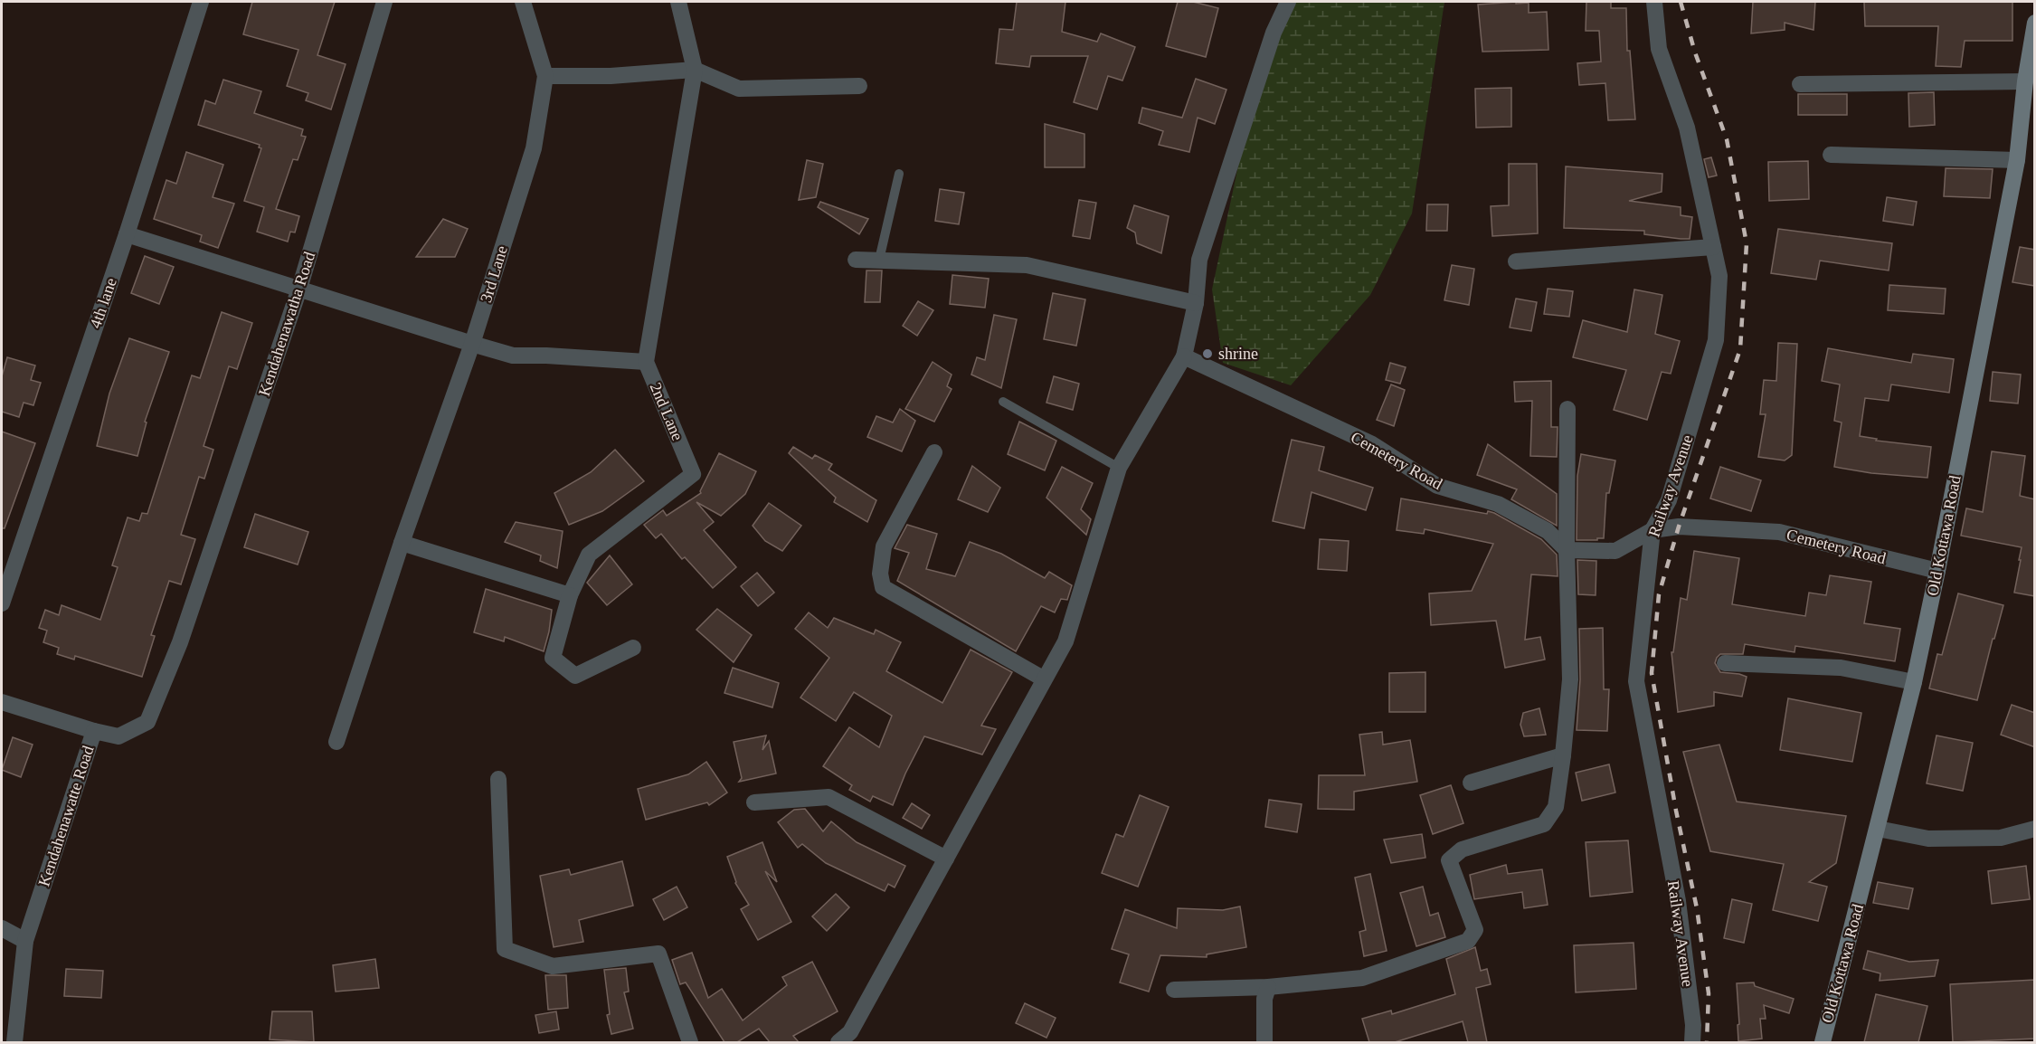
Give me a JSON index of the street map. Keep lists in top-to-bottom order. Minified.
{"streets":{"street":["3rd Lane","4th lane","Kendahenawatha Road","2nd Lane","Cemetery Road","Railway Avenue","Old Kottawa Road","Kendahenawatte Road"]},"crossings":[["Kendahenawatha Road","Kendahenawatte Road"],["Cemetery Road","Railway Avenue"],["Cemetery Road","Old Kottawa Road"]],"places":["shrine"]}
